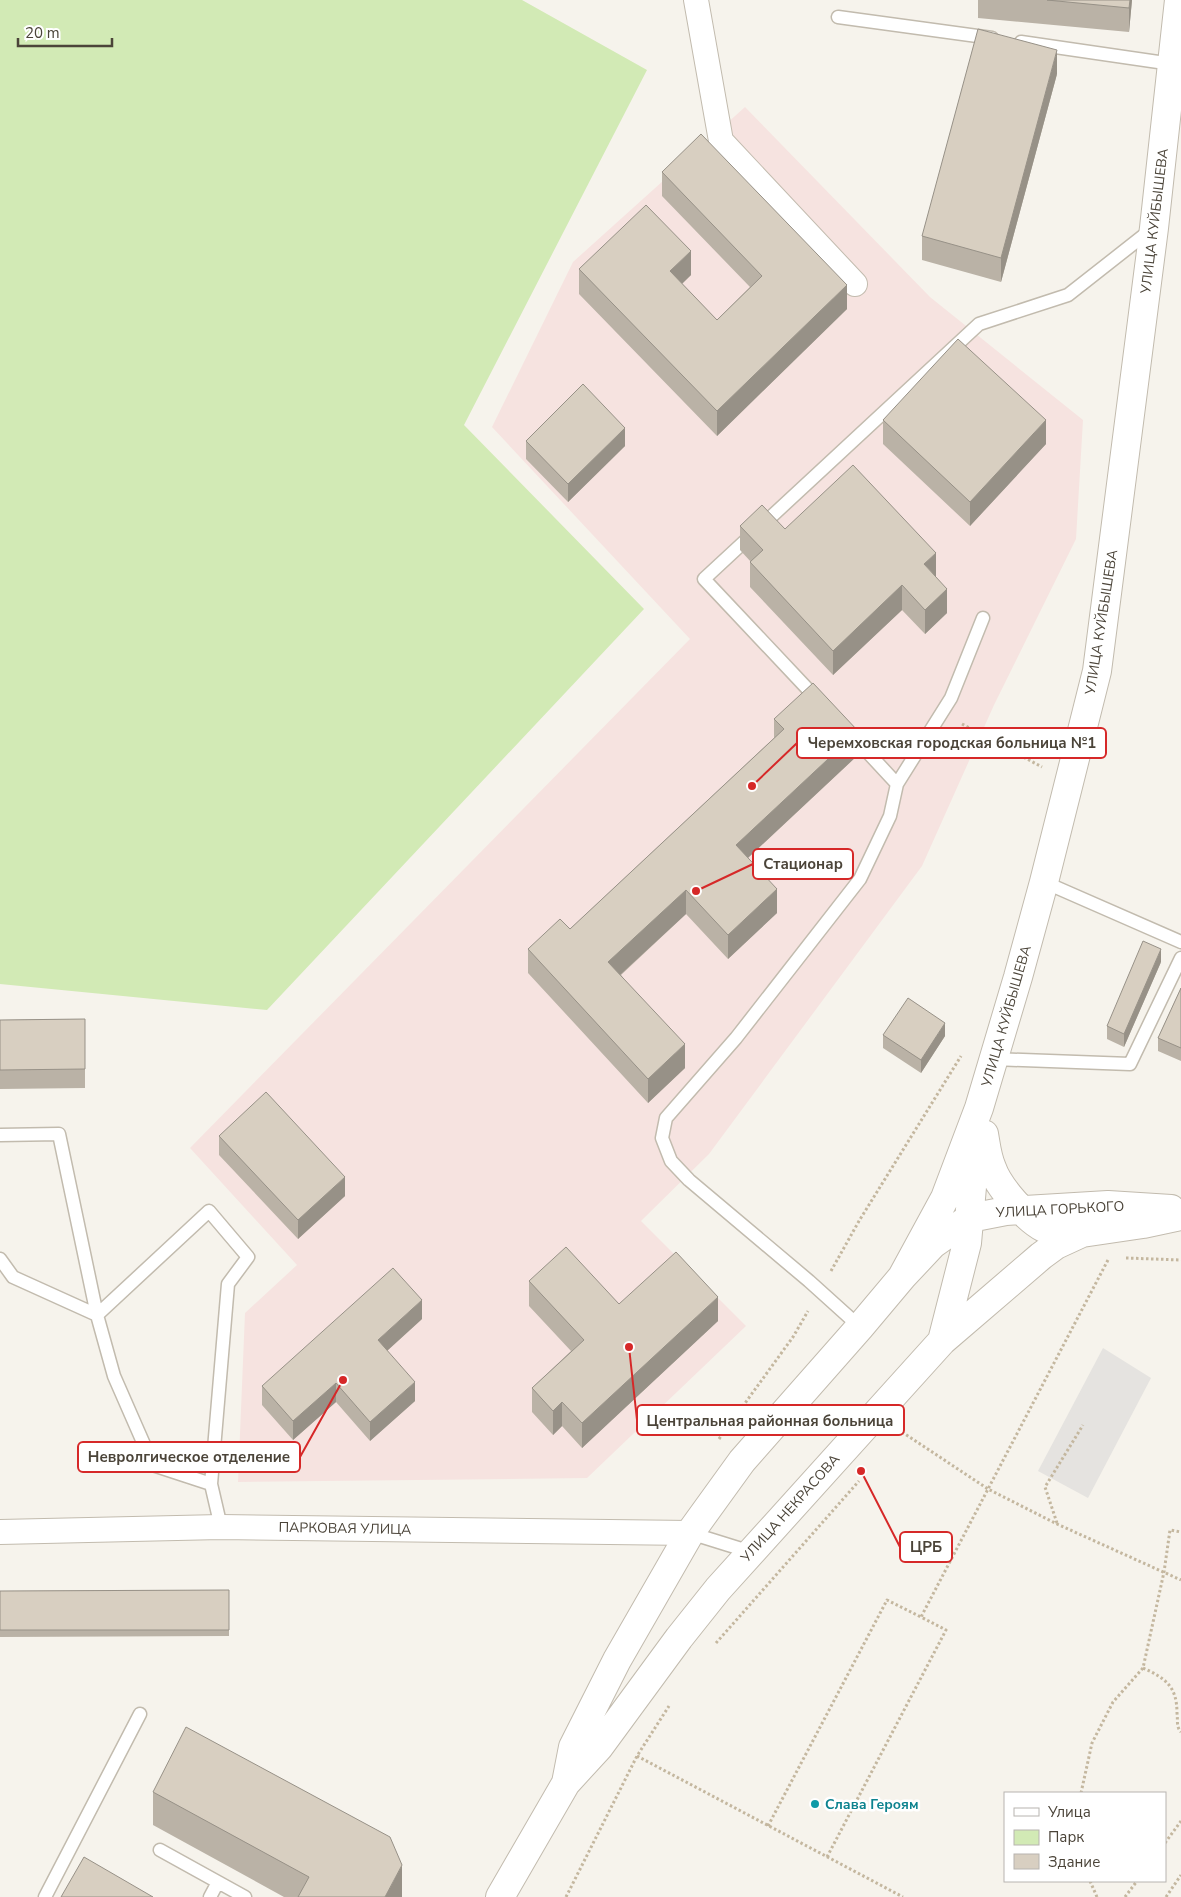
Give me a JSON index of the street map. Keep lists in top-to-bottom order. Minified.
{"streets":{"street":["УЛИЦА КУЙБЫШЕВА","УЛИЦА ГОРЬКОГО","УЛИЦА НЕКРАСОВА","ПАРКОВАЯ УЛИЦА"]},"crossings":[["УЛИЦА КУЙБЫШЕВА","УЛИЦА ГОРЬКОГО"],["УЛИЦА КУЙБЫШЕВА","УЛИЦА НЕКРАСОВА"],["УЛИЦА ГОРЬКОГО","УЛИЦА НЕКРАСОВА"],["УЛИЦА НЕКРАСОВА","ПАРКОВАЯ УЛИЦА"]],"places":["Черемховская городская больница №1","Стационар","Центральная районная больница","Невролгическое отделение","ЦРБ","Слава Героям"],"legend":["Улица","Парк","Здание"],"scale_bar":"20 m"}
